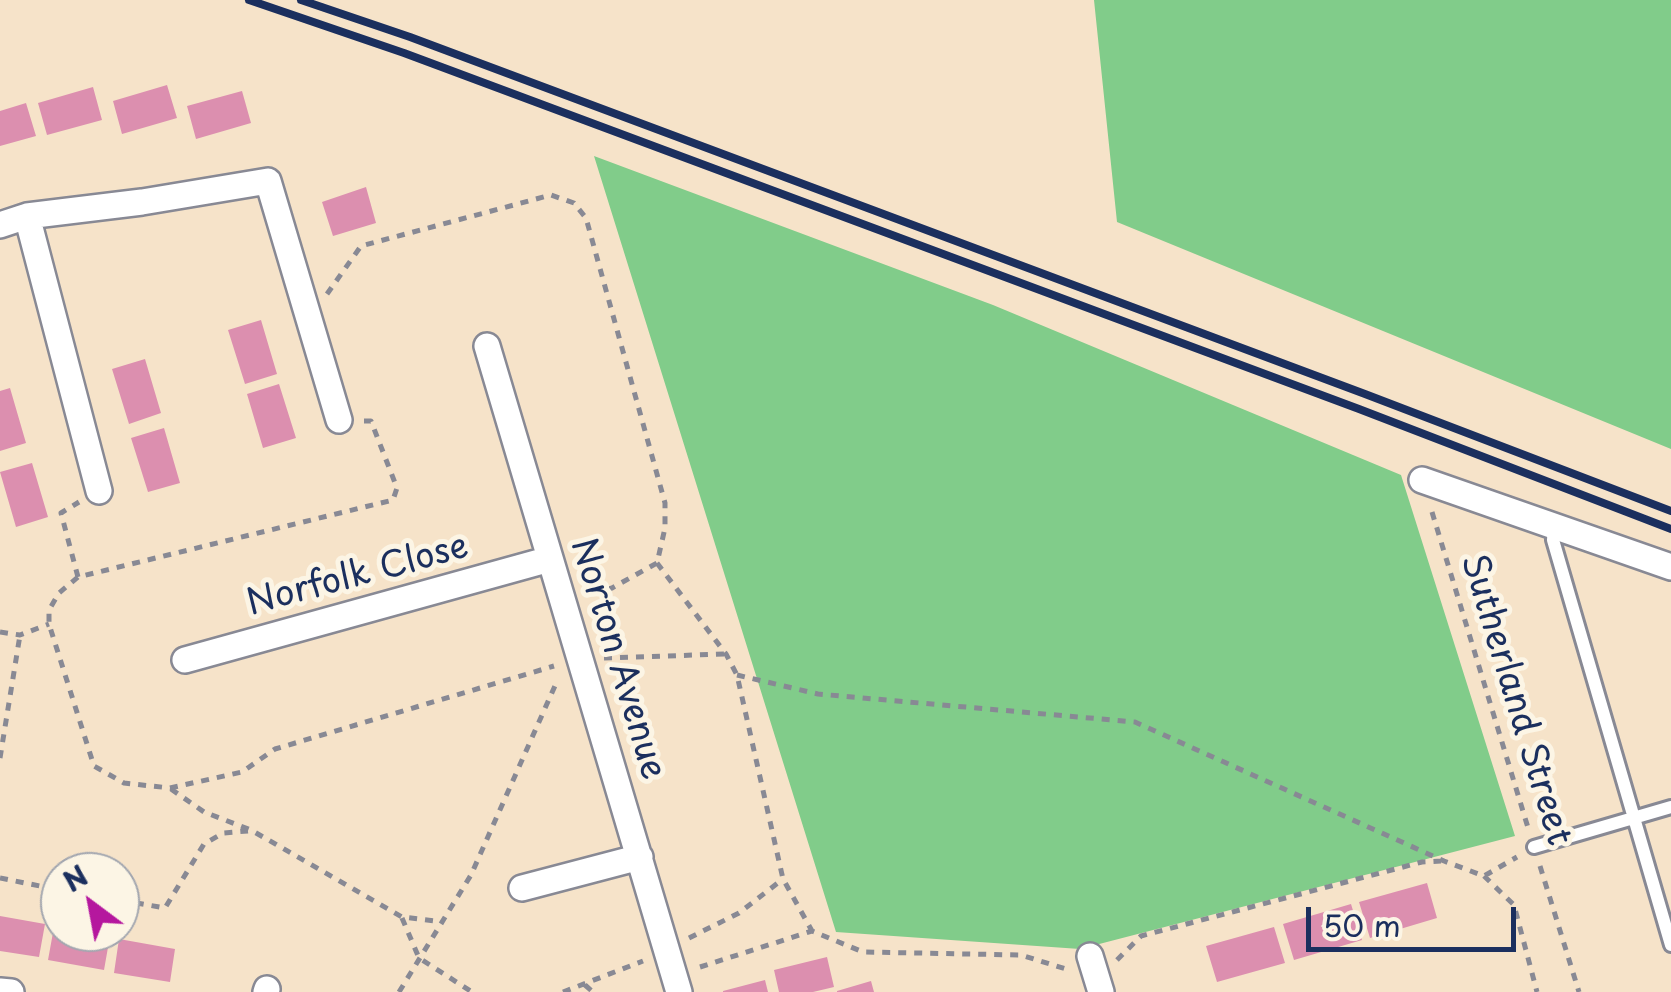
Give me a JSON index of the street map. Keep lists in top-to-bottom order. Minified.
{"streets":{"street":["Norfolk Close","Norton Avenue"],"path":["Sutherland Street"]},"crossings":[["Norfolk Close","Norton Avenue"]],"scale_bar":"50 m","north":"top left"}
